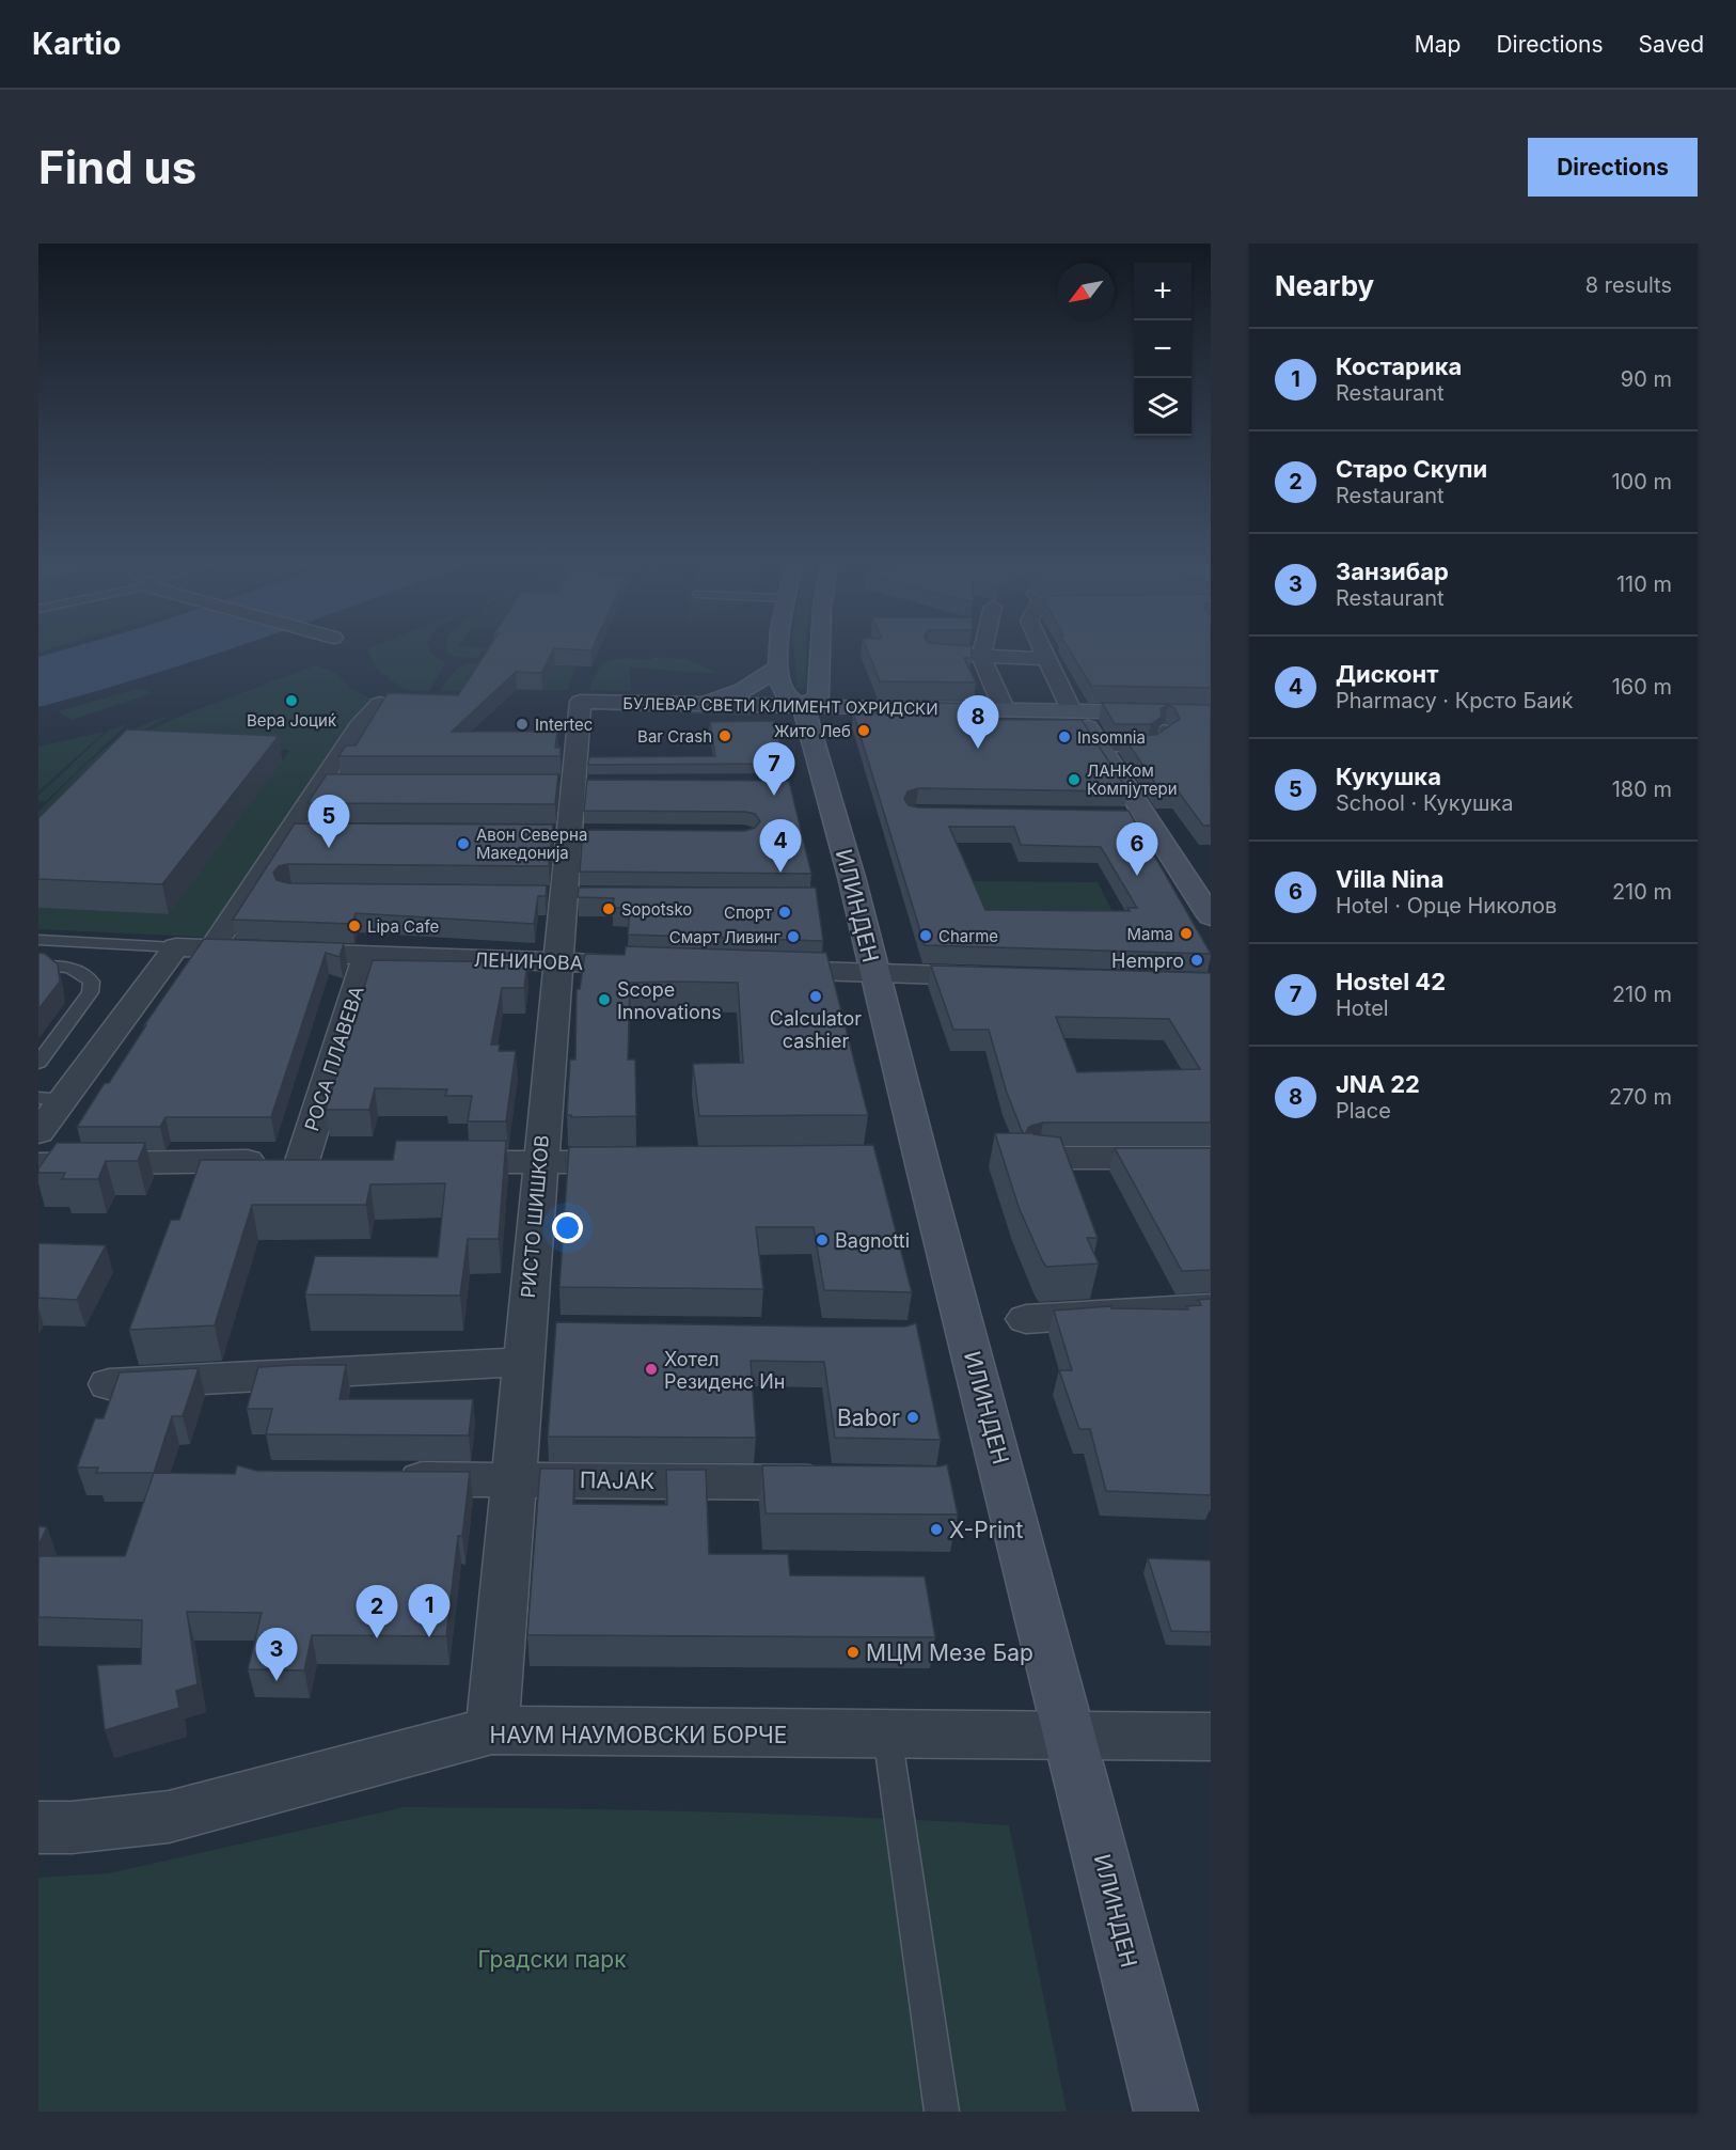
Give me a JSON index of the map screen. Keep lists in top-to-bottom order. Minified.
{"streets":{"street":["БУЛЕВАР СВЕТИ КЛИМЕНТ ОХРИДСКИ","ИЛИНДЕН","ЛЕНИНОВА","РОСА ПЛАВЕВА","РИСТО ШИШКОВ","ПАЈАК","НАУМ НАУМОВСКИ БОРЧЕ"]},"crossings":[["БУЛЕВАР СВЕТИ КЛИМЕНТ ОХРИДСКИ","ИЛИНДЕН"],["БУЛЕВАР СВЕТИ КЛИМЕНТ ОХРИДСКИ","РИСТО ШИШКОВ"],["ИЛИНДЕН","НАУМ НАУМОВСКИ БОРЧЕ"],["ЛЕНИНОВА","РОСА ПЛАВЕВА"],["ЛЕНИНОВА","РИСТО ШИШКОВ"],["РИСТО ШИШКОВ","ПАЈАК"],["РИСТО ШИШКОВ","НАУМ НАУМОВСКИ БОРЧЕ"]],"parks":["Градски парк"],"places":["Вера Јоциќ","Intertec","Жито Леб","Bar Crash","Insomnia","ЛАНКом Компјутери","Авон Северна Македонија","Sopotsko","Спорт","Lipa Cafe","Mama","Charme","Смарт Ливинг","Hempro","Calculator cashier","Scope Innovations","Bagnotti","Хотел Резиденс Ин","Babor","X-Print","МЦМ Мезе Бар"],"north":"bottom left","page":{"header":"Kartio","nav":["Map","Directions","Saved"],"buttons":"Directions","title":"Find us","heading":["Nearby","8 results"],"map_buttons":["+","−"],"list":[{"mark":"1","name":"Костарика","note":"Restaurant","value":"90 m"},{"mark":"2","name":"Старо Скупи","note":"Restaurant","value":"100 m"},{"mark":"3","name":"Занзибар","note":"Restaurant","value":"110 m"},{"mark":"4","name":"Дисконт","note":"Pharmacy · Крсто Баиќ","value":"160 m"},{"mark":"5","name":"Кукушка","note":"School · Кукушка","value":"180 m"},{"mark":"6","name":"Villa Nina","note":"Hotel · Орце Николов","value":"210 m"},{"mark":"7","name":"Hostel 42","note":"Hotel","value":"210 m"},{"mark":"8","name":"JNA 22","note":"Place","value":"270 m"}],"pins":["8","7","5","4","6","1","2","3"]}}
